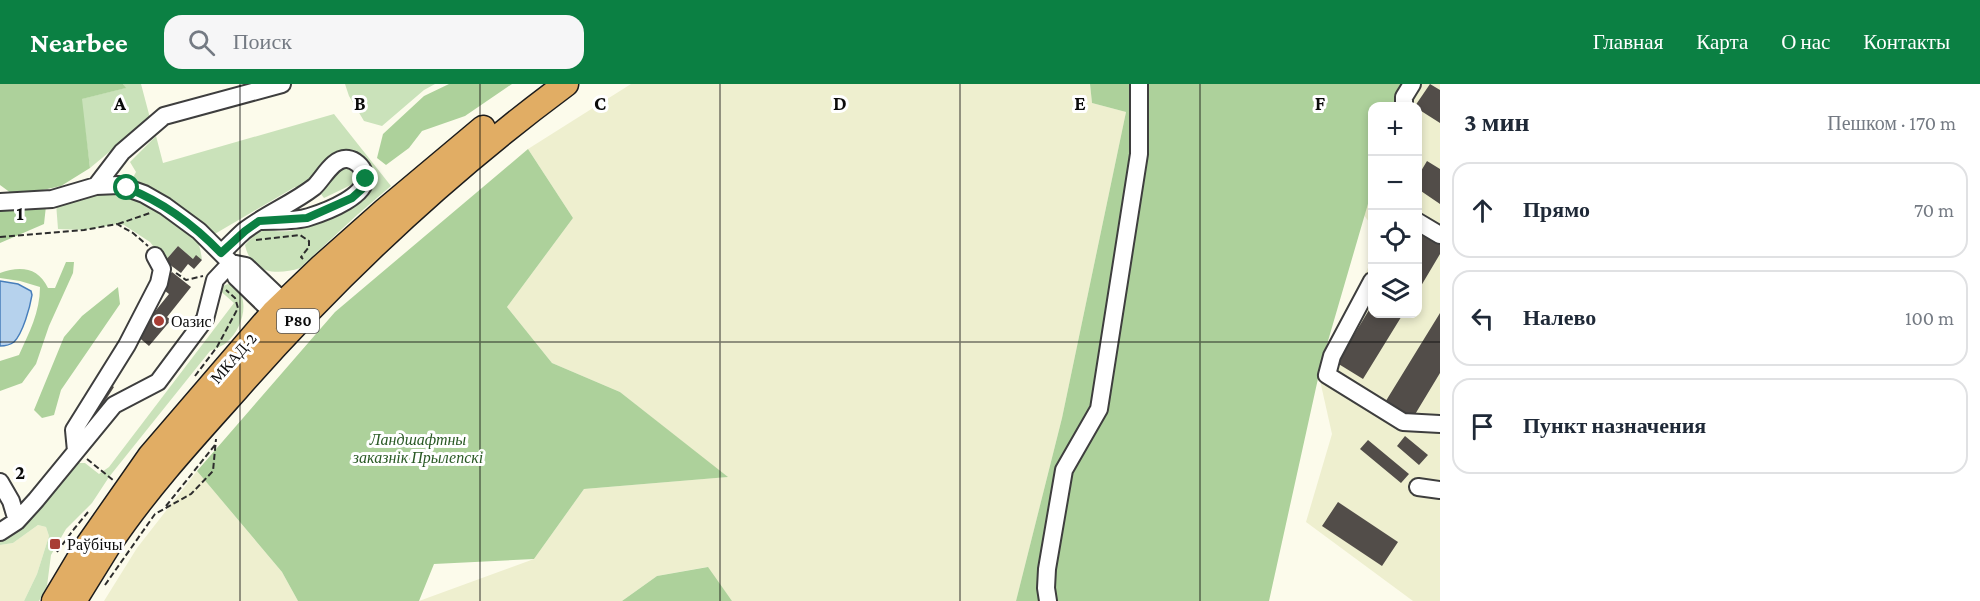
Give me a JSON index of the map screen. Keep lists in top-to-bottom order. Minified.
{"streets":{"highway":["Р80","МКАД-2"]},"parks":["Ландшафтны заказнік Прылепскі"],"places":{"other":["Оазис"],"transit":["Раўбічы"]},"page":{"header":"Nearbee","search":"Поиск","nav":["Главная","Карта","О нас","Контакты"],"heading":["3 мин","Пешком · 170 m"],"map_buttons":["+","−"],"list":[["Прямо","70 m"],["Налево","100 m"],"Пункт назначения"]},"grid":{"columns":["A","B","C","D","E","F"],"rows":["1","2"]}}
